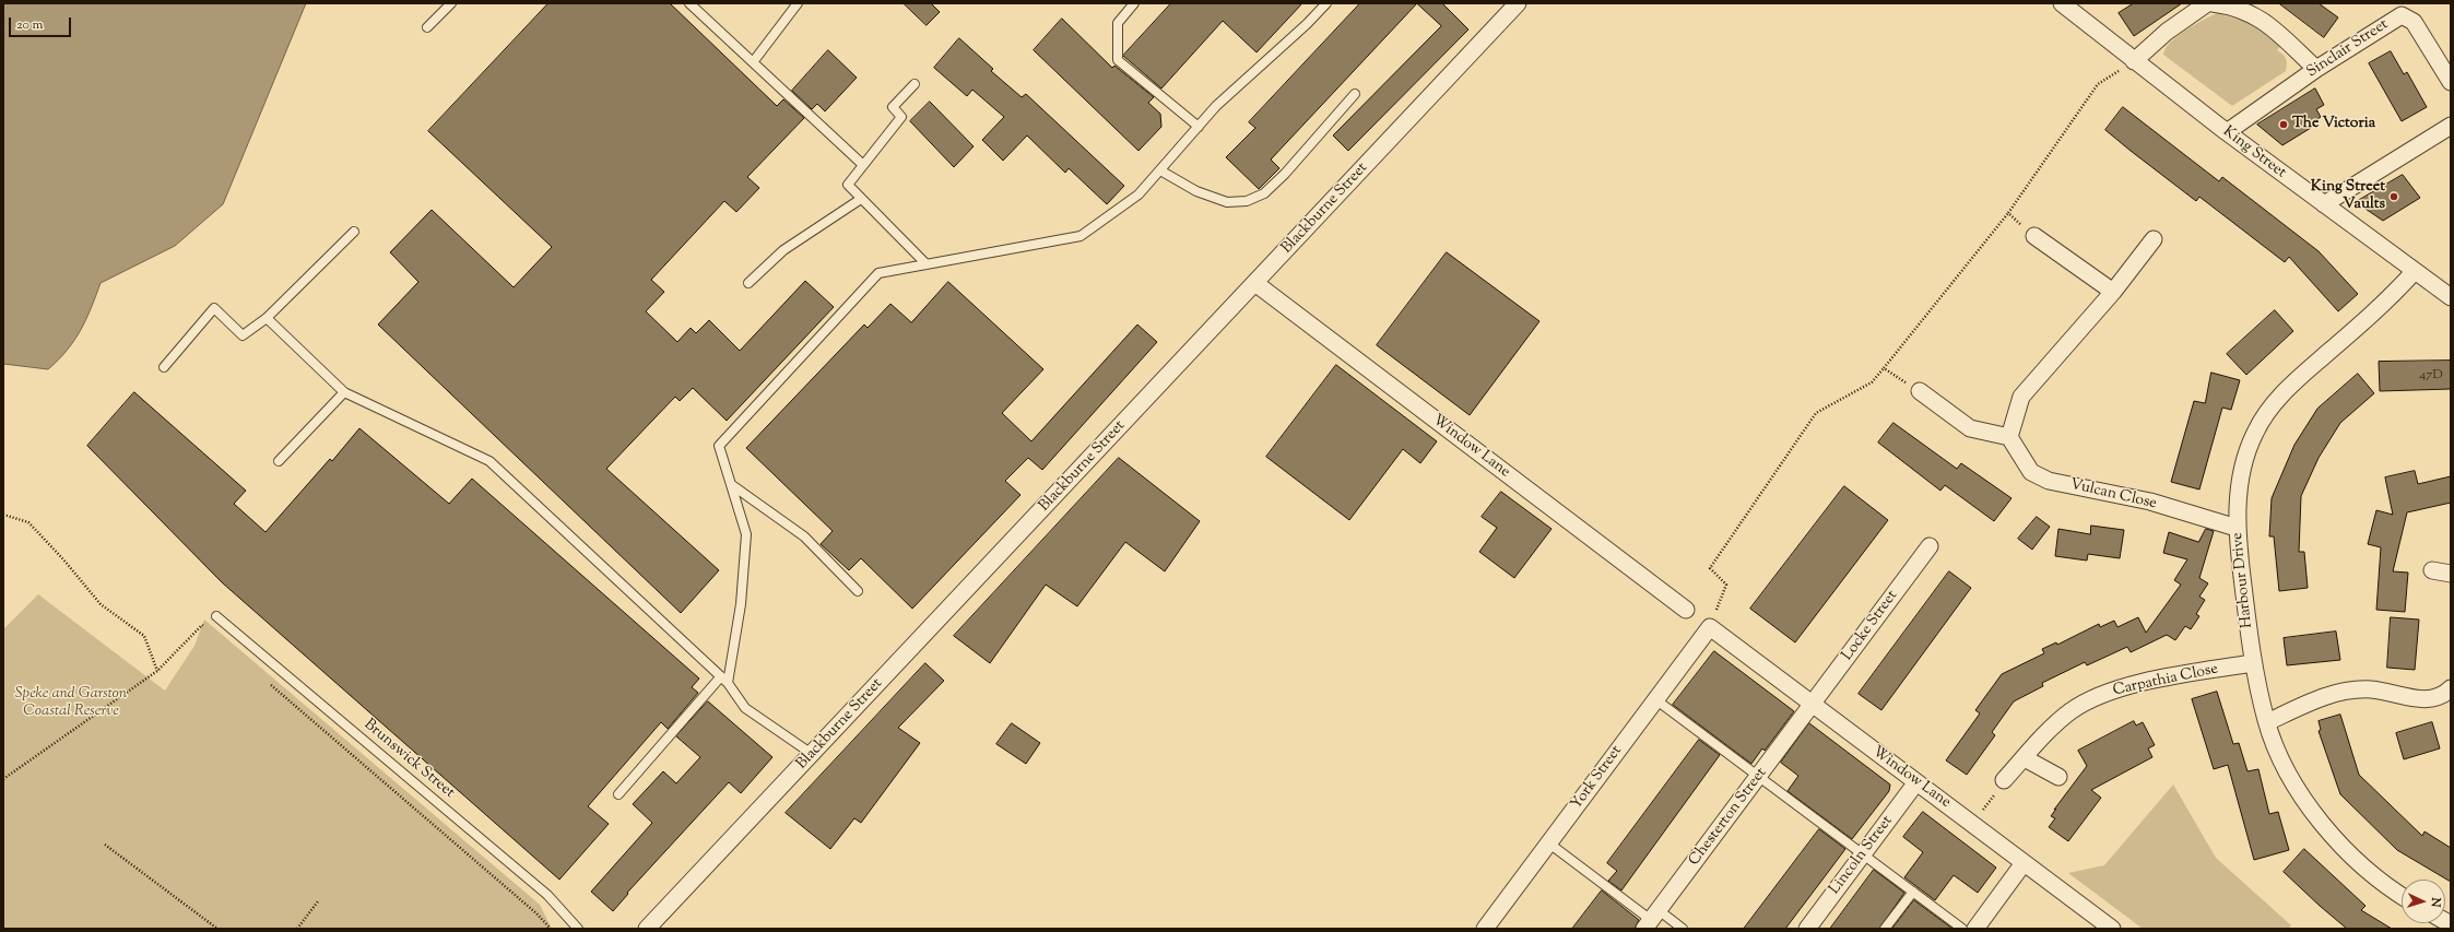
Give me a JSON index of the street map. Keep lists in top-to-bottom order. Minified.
{"streets":{"street":["Sinclair Street","King Street","Blackburne Street","Window Lane","Vulcan Close","Harbour Drive","Locke Street","Carpathia Close","York Street","Chesterton Street","Lincoln Street"],"lane":["Brunswick Street"]},"crossings":[["Sinclair Street","King Street"],["King Street","Harbour Drive"],["Blackburne Street","Window Lane"],["Window Lane","Locke Street"],["Window Lane","York Street"],["Window Lane","Chesterton Street"],["Window Lane","Lincoln Street"],["Vulcan Close","Harbour Drive"],["Harbour Drive","Carpathia Close"],["Locke Street","Chesterton Street"]],"parks":["Speke and Garston Coastal Reserve"],"places":["The Victoria","King Street Vaults"],"house_numbers":["47D"],"scale_bar":"20 m","north":"right"}
